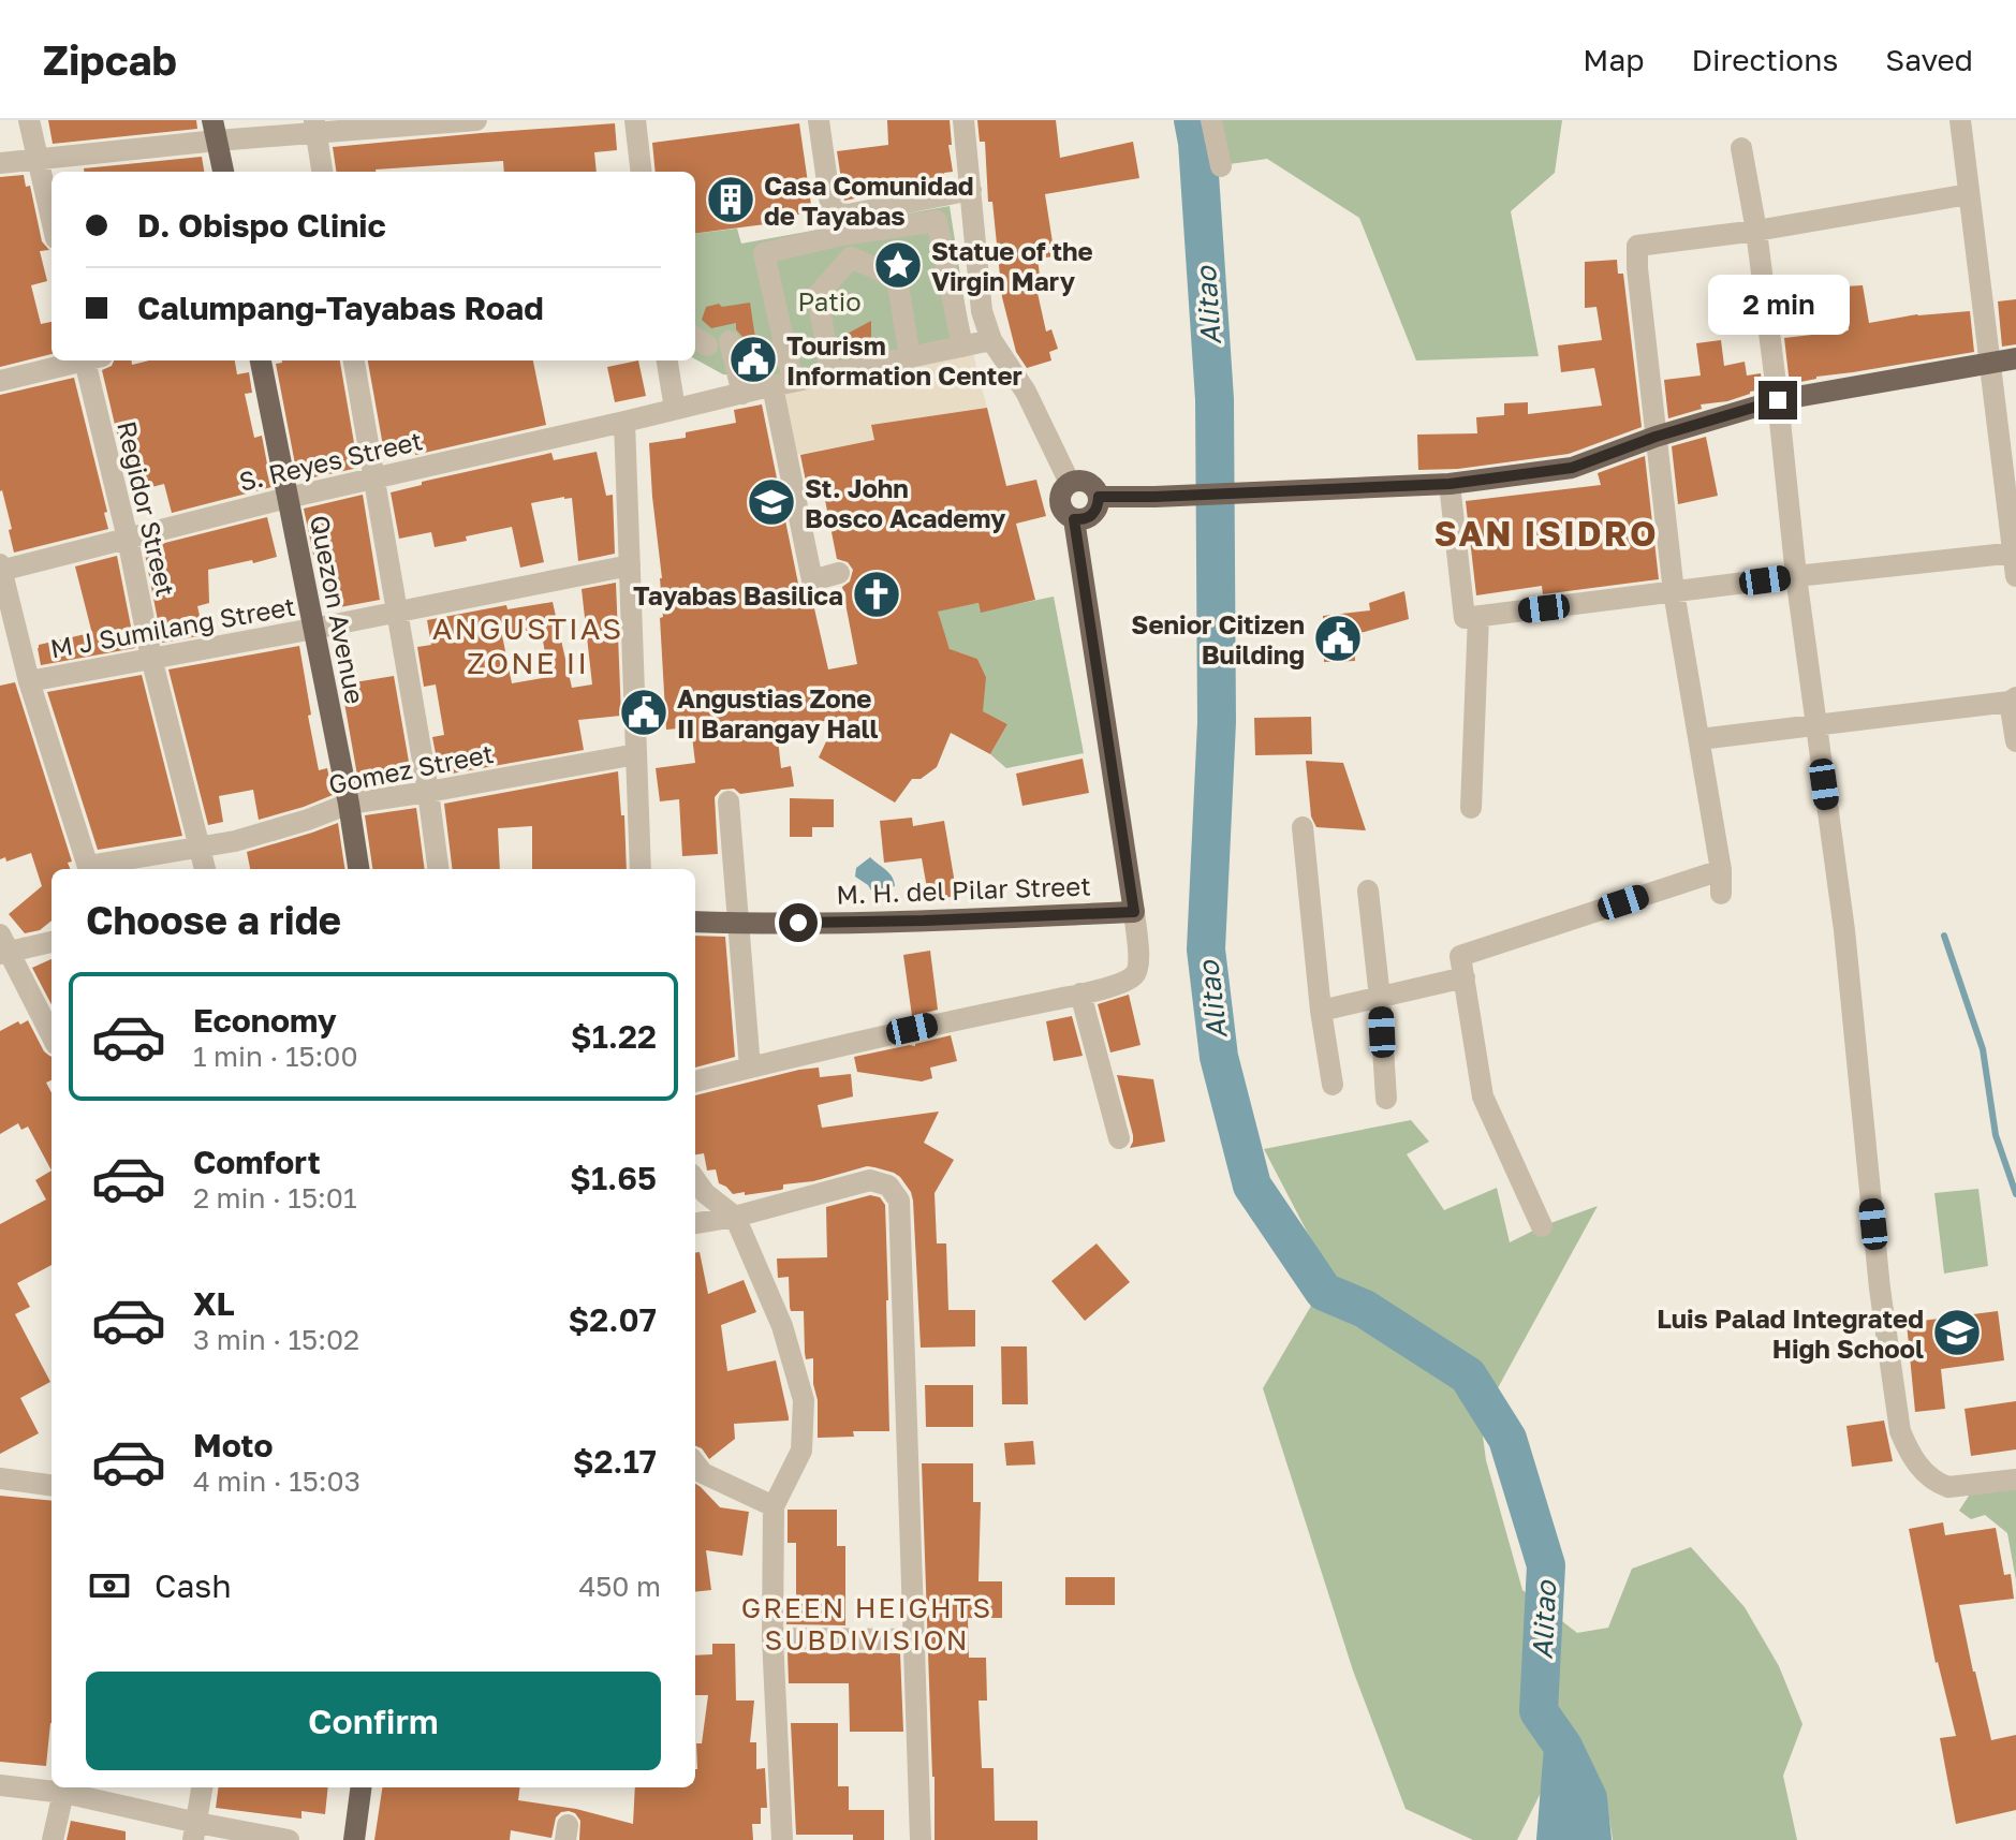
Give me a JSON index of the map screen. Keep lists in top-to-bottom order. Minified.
{"streets":{"main road":["Quezon Avenue","M. H. del Pilar Street"],"street":["S. Reyes Street","Regidor Street","M J Sumilang Street","Gomez Street"]},"crossings":[["S. Reyes Street","Regidor Street"],["S. Reyes Street","Quezon Avenue"],["Regidor Street","M J Sumilang Street"],["Regidor Street","Gomez Street"],["Quezon Avenue","M J Sumilang Street"],["Quezon Avenue","Gomez Street"]],"districts":["SAN ISIDRO","ANGUSTIAS ZONE II","GREEN HEIGHTS SUBDIVISION"],"water":["Alitao"],"parks":["Patio"],"places":{"building":["Casa Comunidad de Tayabas"],"place":["Statue of the Virgin Mary"],"public building":["Tourism Information Center","Senior Citizen Building","Angustias Zone II Barangay Hall"],"school or university":["St. John Bosco Academy","Luis Palad Integrated High School"],"church":["Tayabas Basilica"]},"page":{"header":"Zipcab","nav":["Map","Directions","Saved"],"banner":["D. Obispo Clinic","Calumpang-Tayabas Road"],"bubble":"2 min","heading":"Choose a ride","list":[{"name":"Economy","note":"1 min · 15:00","value":"$1.22"},{"name":"Comfort","note":"2 min · 15:01","value":"$1.65"},{"name":"XL","note":"3 min · 15:02","value":"$2.07"},{"name":"Moto","note":"4 min · 15:03","value":"$2.17"}],"pay":["Cash","450 m"],"buttons":"Confirm"}}
